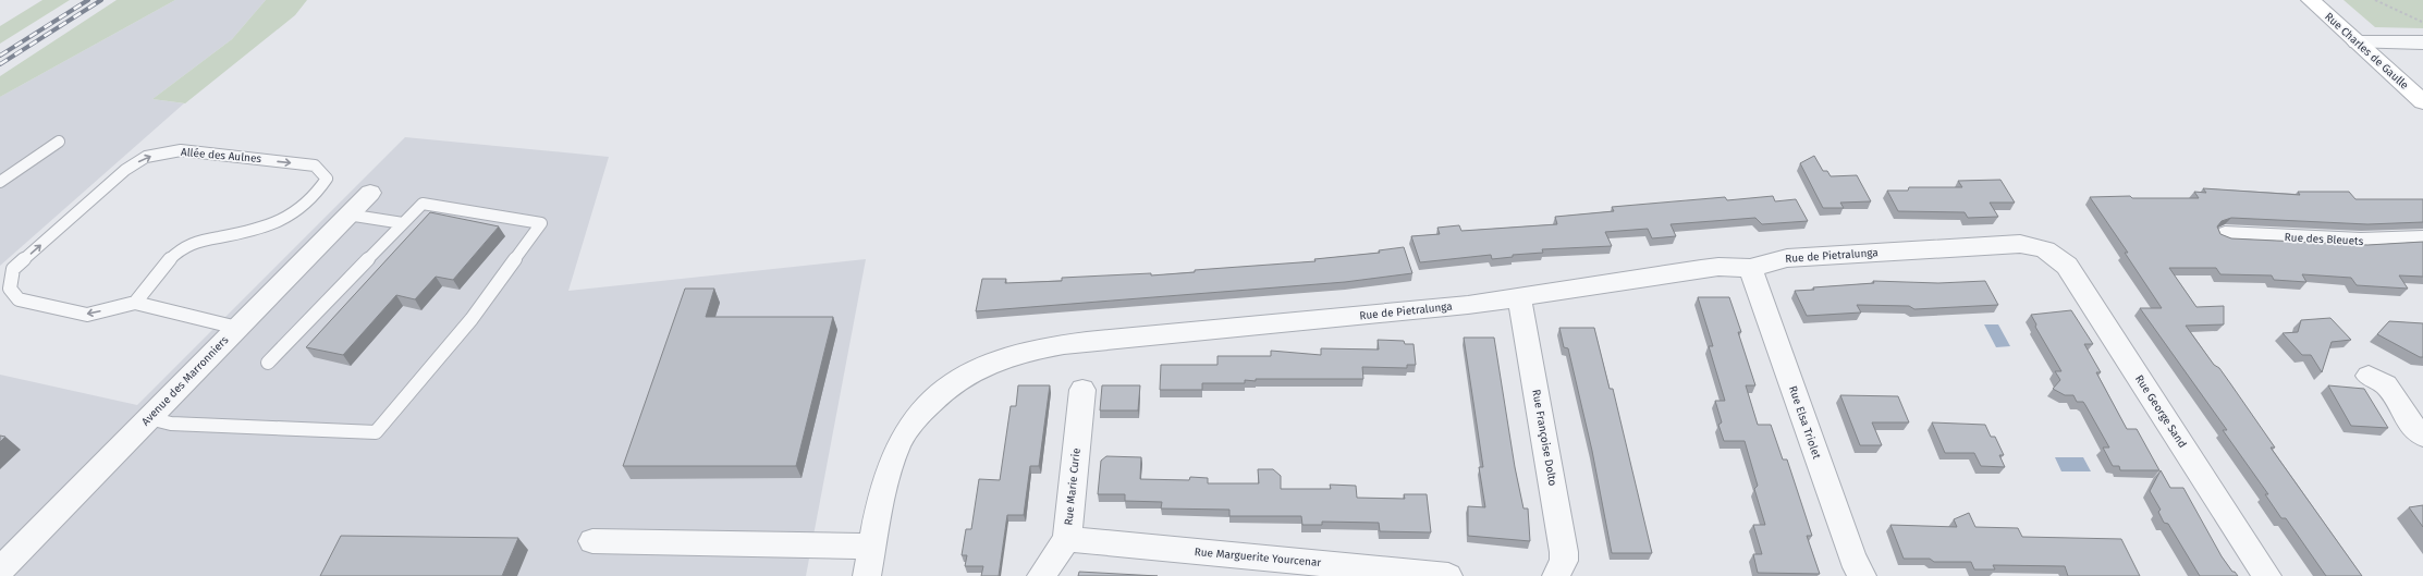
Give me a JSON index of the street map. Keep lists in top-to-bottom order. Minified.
{"streets":{"street":["Rue Charles de Gaulle","Rue des Bleuets","Rue de Pietralunga","Avenue des Marronniers","Rue George Sand","Rue Elsa Triolet","Rue Françoise Dolto","Rue Marie Curie","Rue Marguerite Yourcenar"],"lane":["Allée des Aulnes"]},"crossings":[["Allée des Aulnes","Avenue des Marronniers"],["Rue de Pietralunga","Rue George Sand"],["Rue de Pietralunga","Rue Elsa Triolet"],["Rue de Pietralunga","Rue Françoise Dolto"],["Rue Marie Curie","Rue Marguerite Yourcenar"]]}
